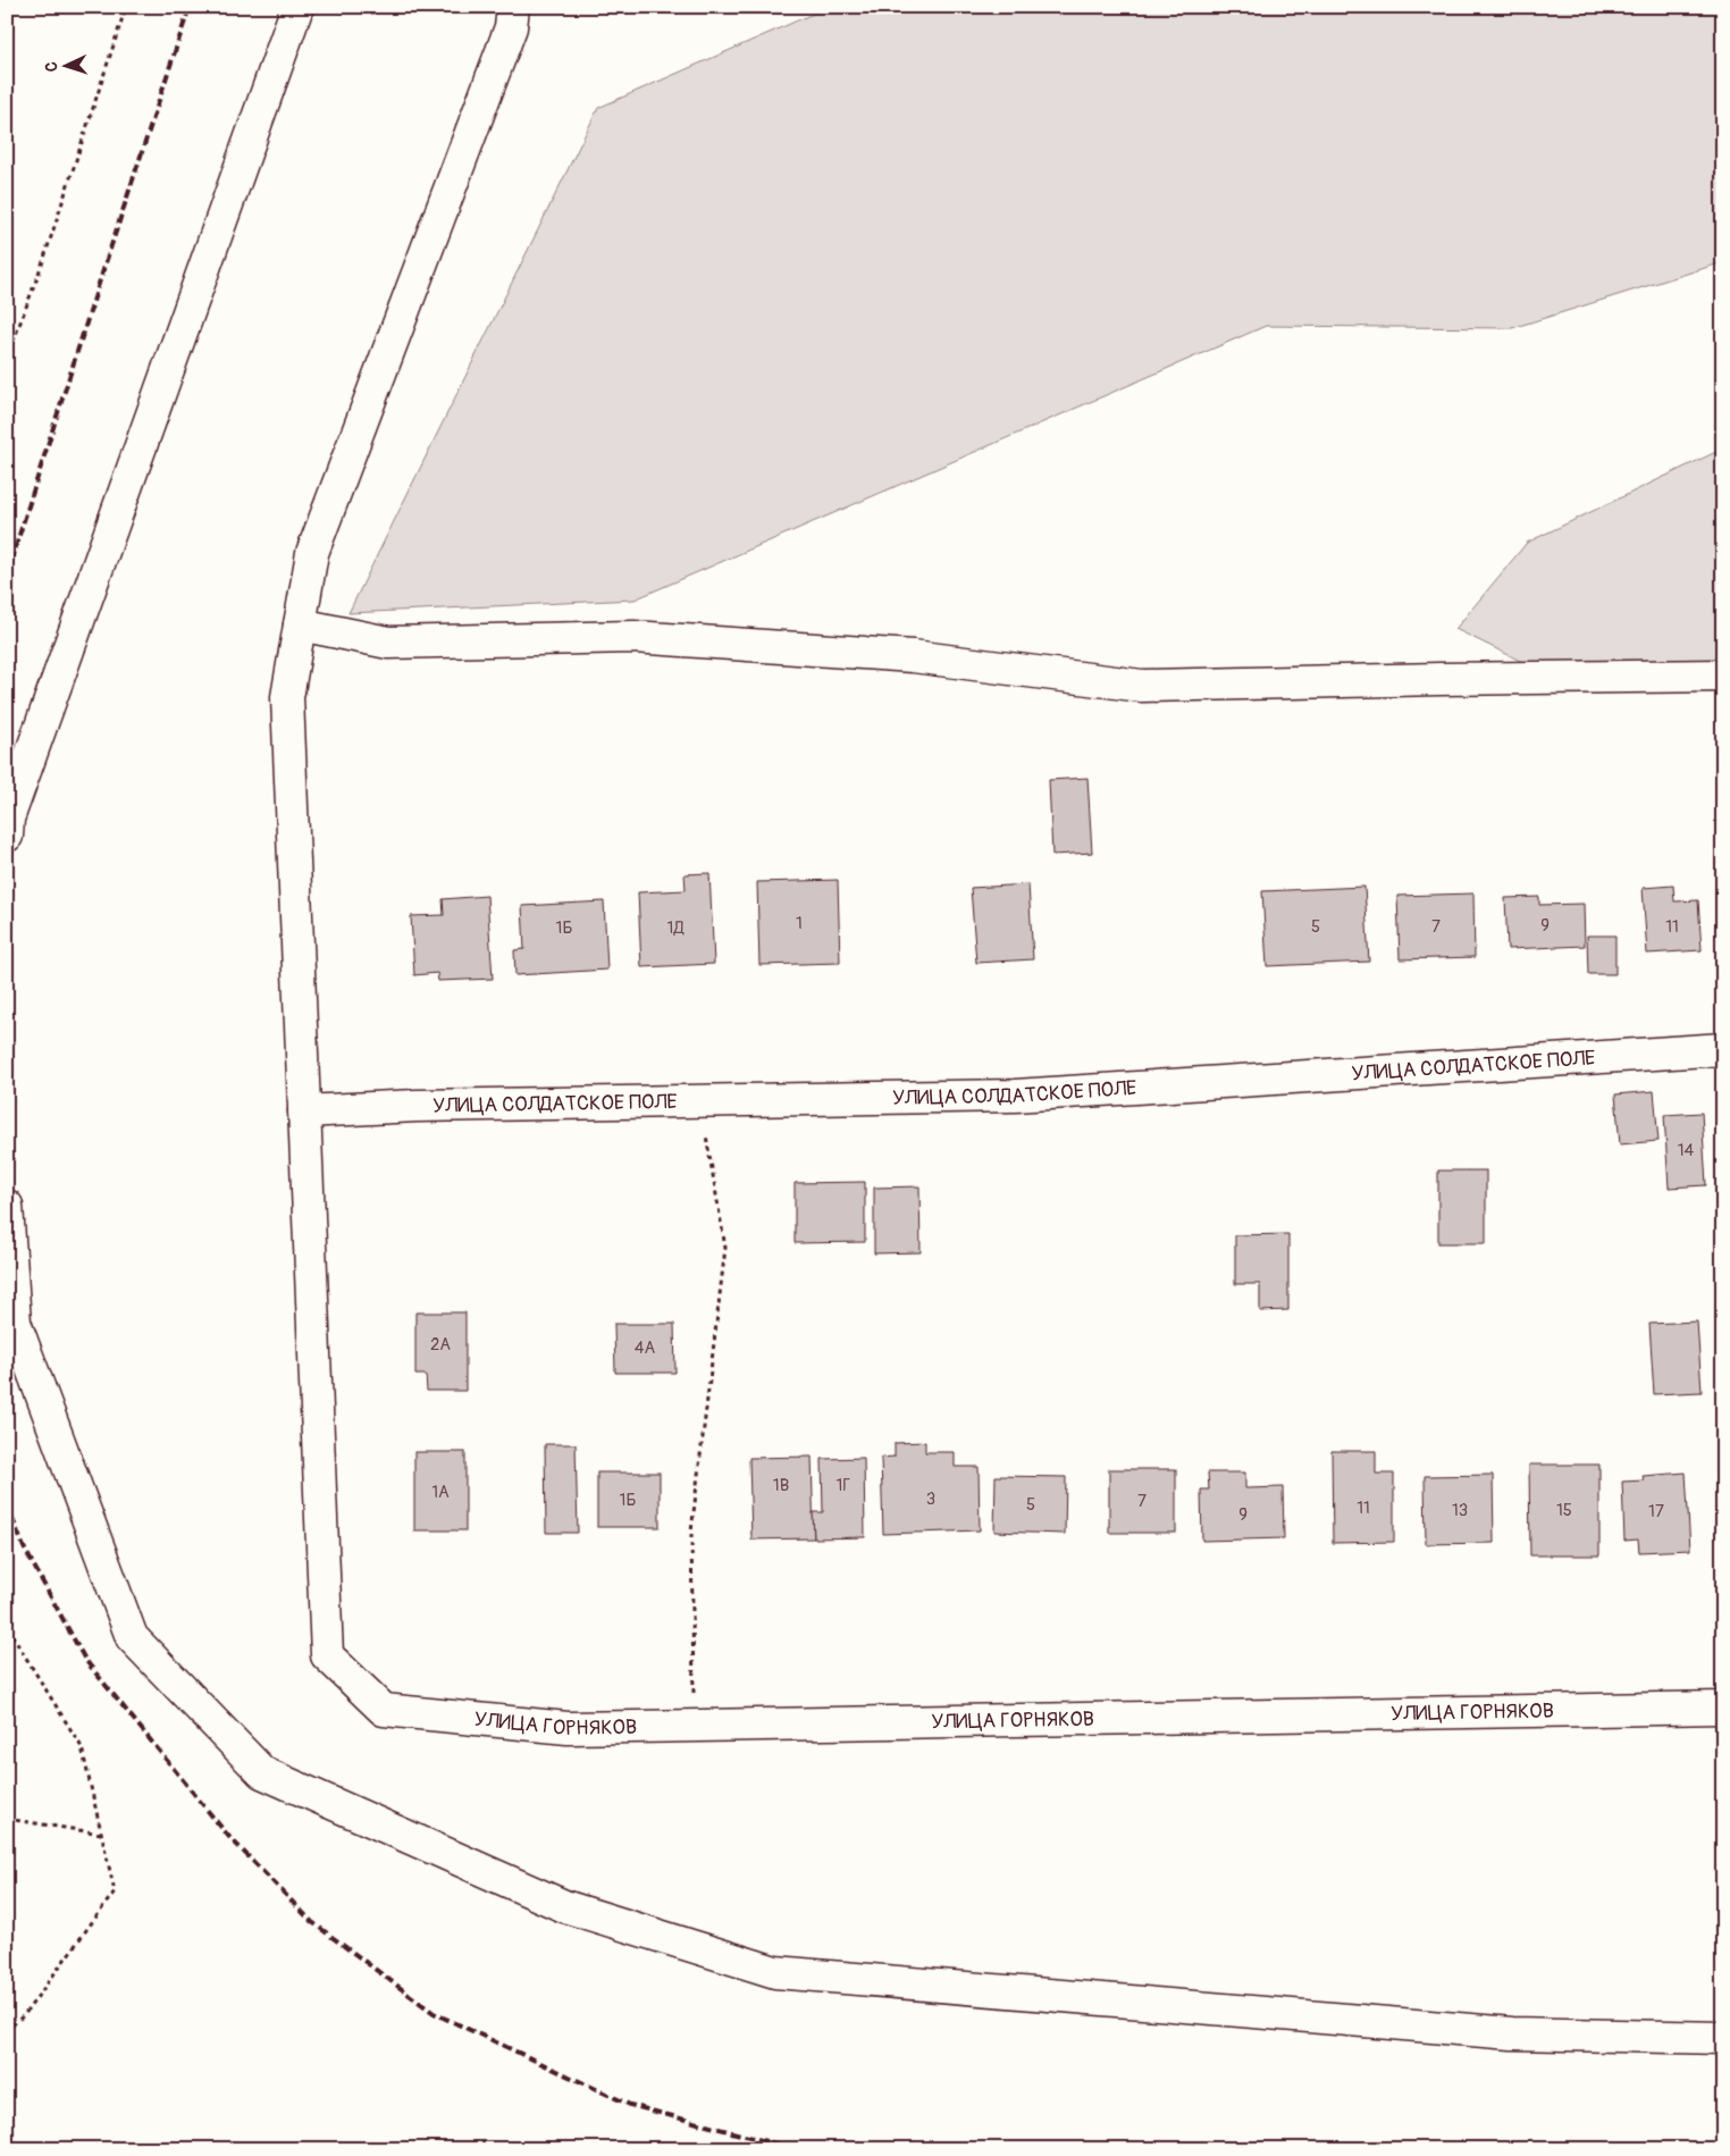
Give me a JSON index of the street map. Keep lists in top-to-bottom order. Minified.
{"streets":{"street":["УЛИЦА СОЛДАТСКОЕ ПОЛЕ","УЛИЦА ГОРНЯКОВ"]},"crossings":[["УЛИЦА СОЛДАТСКОЕ ПОЛЕ","УЛИЦА ГОРНЯКОВ"]],"house_numbers":["1","9","5","7","11","1Б","1Д","14","2А","4А","1В","1Г","1А","3","1Б","7","5","11","13","15","17","9"],"north":"left"}
